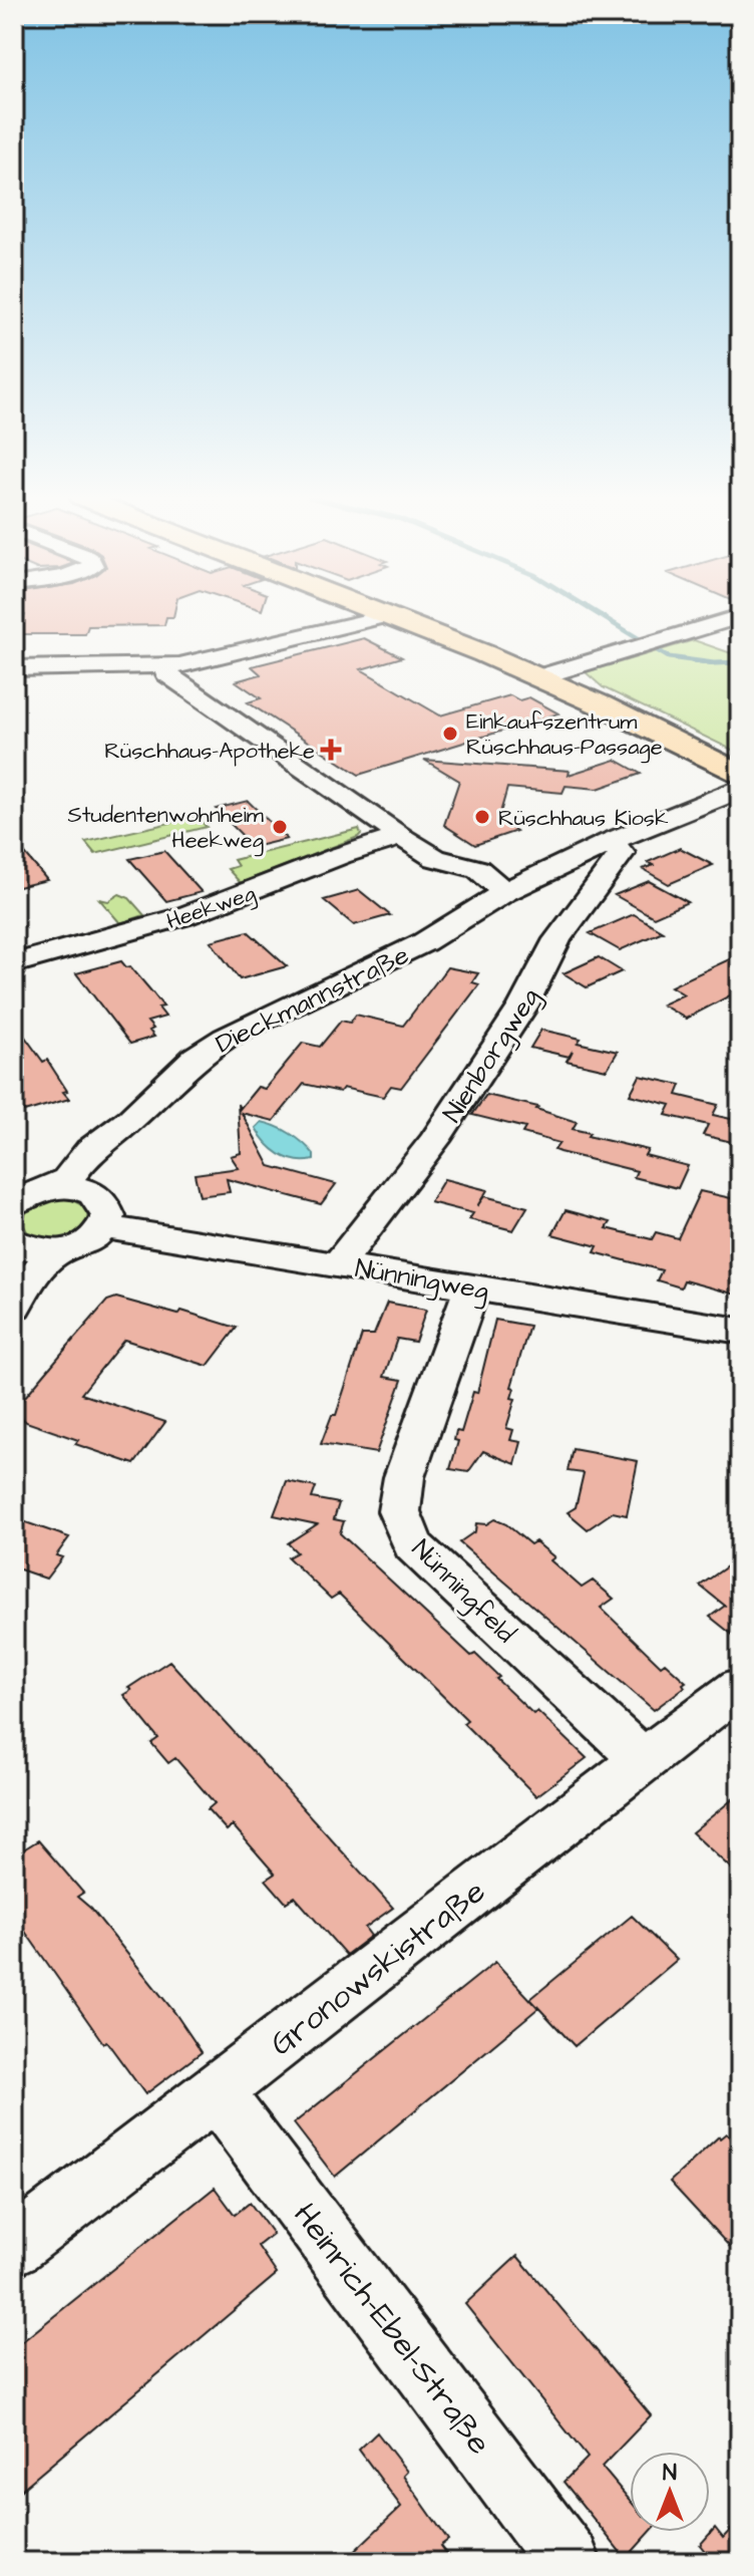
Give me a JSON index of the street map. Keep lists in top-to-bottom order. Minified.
{"streets":{"street":["Heekweg","Dieckmannstraße","Nienborgweg","Nünningweg","Nünningfeld","Gronowskistraße","Heinrich-Ebel-Straße"]},"crossings":[["Dieckmannstraße","Nienborgweg"],["Dieckmannstraße","Nünningweg"],["Nienborgweg","Nünningweg"],["Nünningweg","Nünningfeld"],["Nünningfeld","Gronowskistraße"],["Gronowskistraße","Heinrich-Ebel-Straße"]],"places":{"other":["Einkaufszentrum Rüschhaus-Passage","Rüschhaus Kiosk","Studentenwohnheim Heekweg"],"health":["Rüschhaus-Apotheke"]},"north":"top"}
